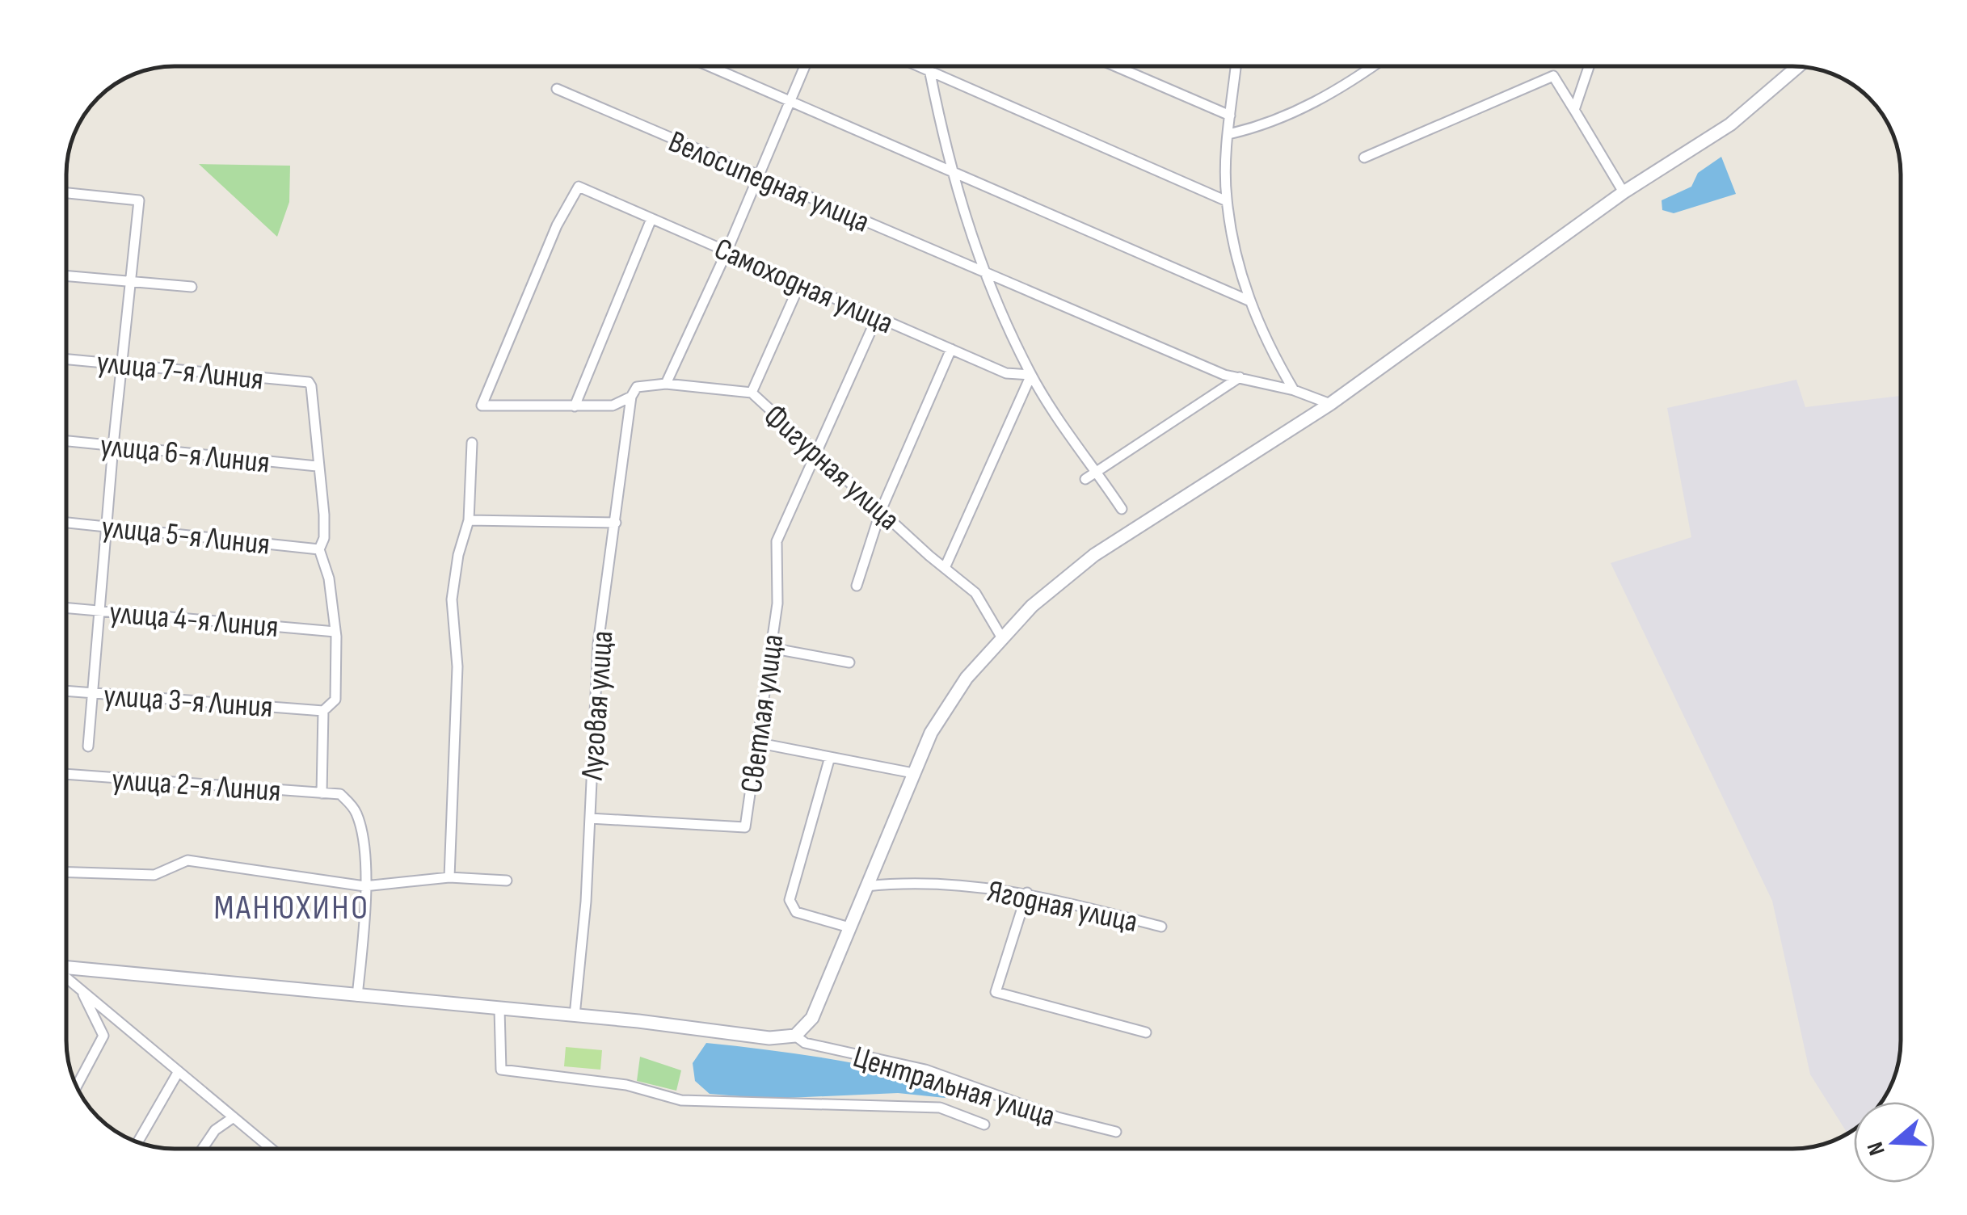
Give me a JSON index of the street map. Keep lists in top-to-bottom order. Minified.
{"streets":{"street":["Велосипедная улица","Самоходная улица","улица 7-я Линия","улица 6-я Линия","Фигурная улица","улица 5-я Линия","улица 4-я Линия","улица 3-я Линия","Луговая улица","Светлая улица","улица 2-я Линия","Ягодная улица","Центральная улица"]},"crossings":[["Самоходная улица","Фигурная улица"],["Самоходная улица","Светлая улица"],["улица 7-я Линия","улица 6-я Линия"],["Фигурная улица","Луговая улица"],["Фигурная улица","Светлая улица"],["Луговая улица","Светлая улица"]],"districts":["МАНЮХИНО"],"north":"left"}
